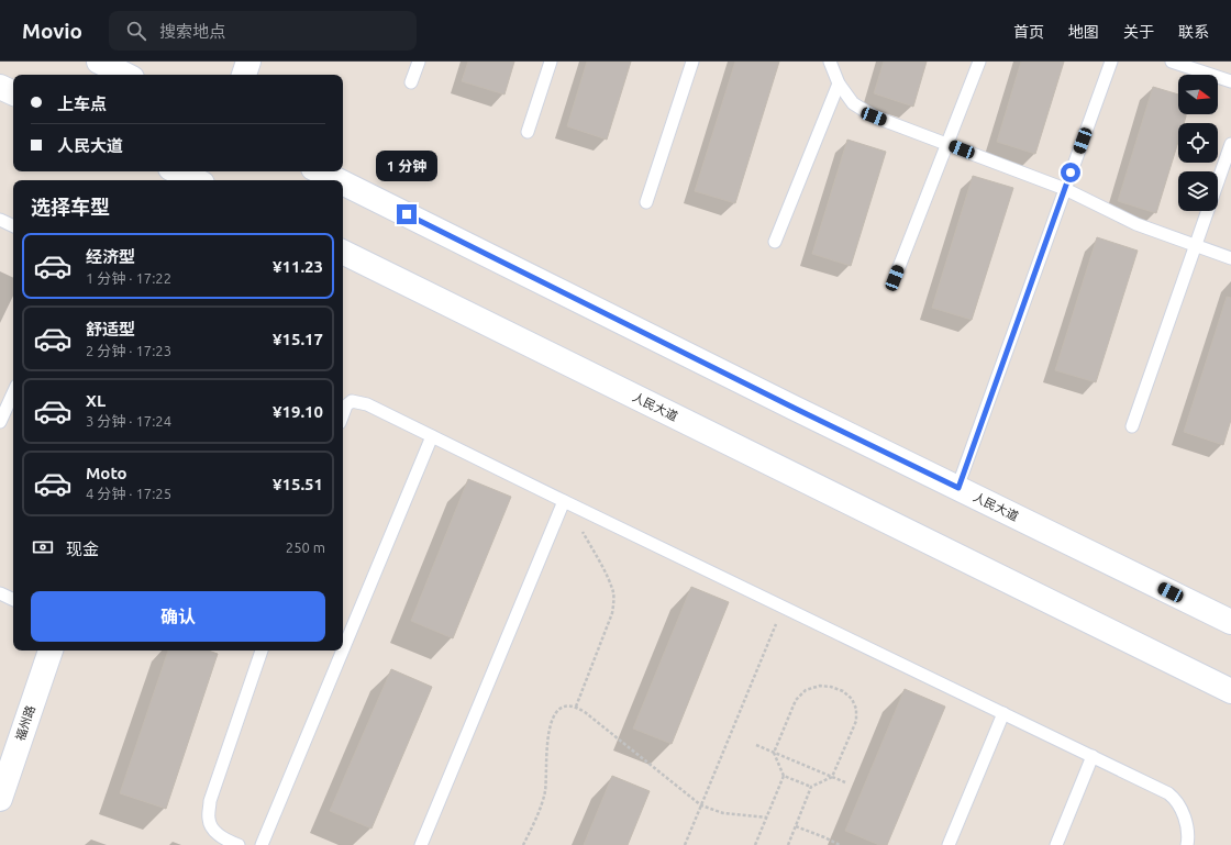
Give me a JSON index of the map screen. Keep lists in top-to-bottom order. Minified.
{"streets":{"street":["人民大道","福州路"]},"north":"right","page":{"header":"Movio","search":"搜索地点","nav":["首页","地图","关于","联系"],"banner":["上车点","人民大道"],"bubble":"1 分钟","heading":"选择车型","list":[{"name":"经济型","note":"1 分钟 · 17:22","value":"¥11.23"},{"name":"舒适型","note":"2 分钟 · 17:23","value":"¥15.17"},{"name":"XL","note":"3 分钟 · 17:24","value":"¥19.10"},{"name":"Moto","note":"4 分钟 · 17:25","value":"¥15.51"}],"pay":["现金","250 m"],"buttons":"确认"}}
